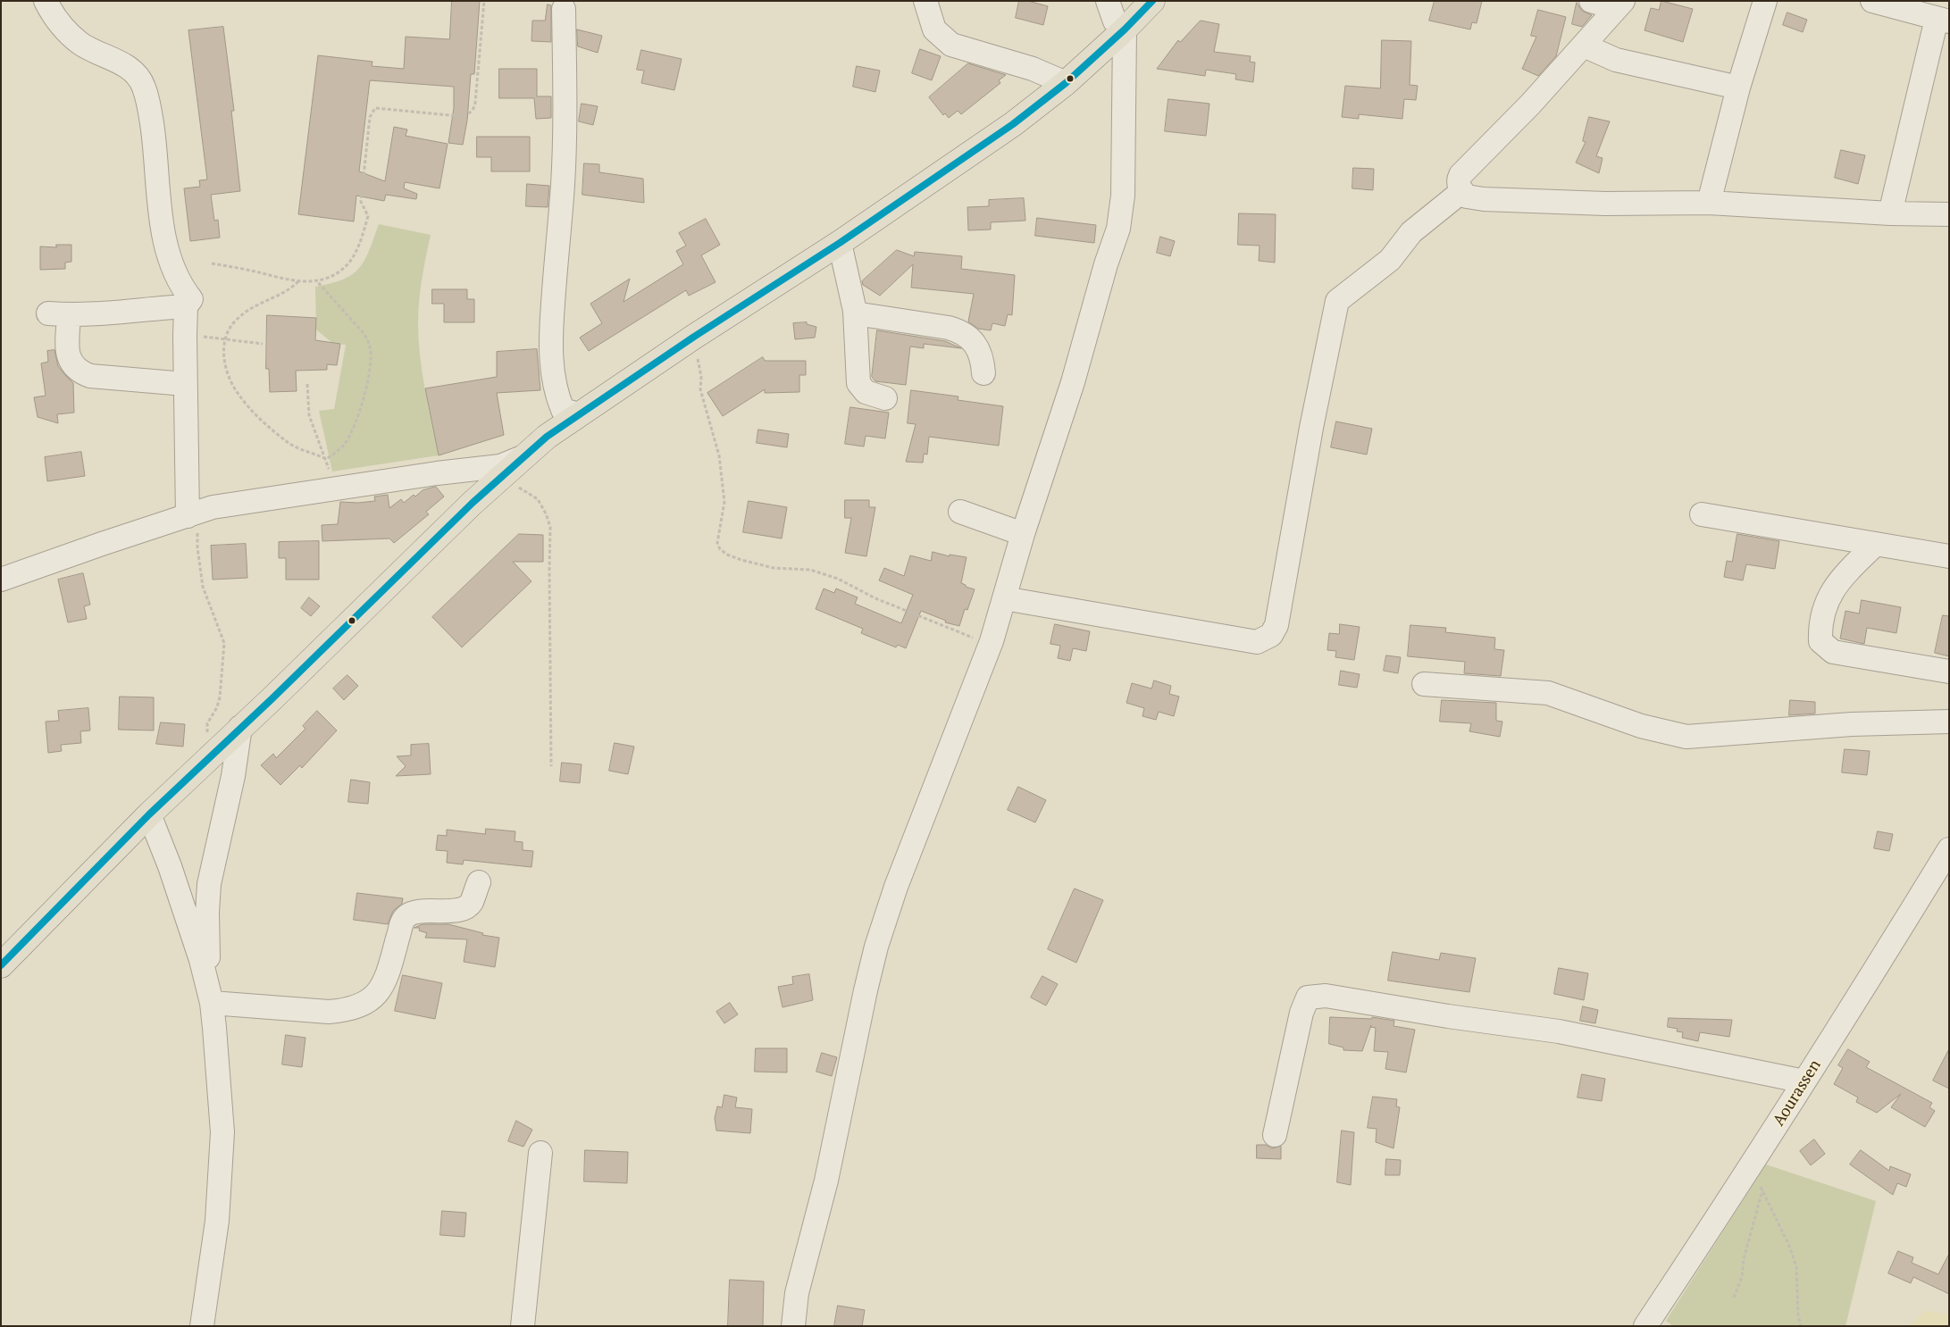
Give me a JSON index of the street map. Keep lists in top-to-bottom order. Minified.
{"streets":{"street":["Aourassen"]}}
